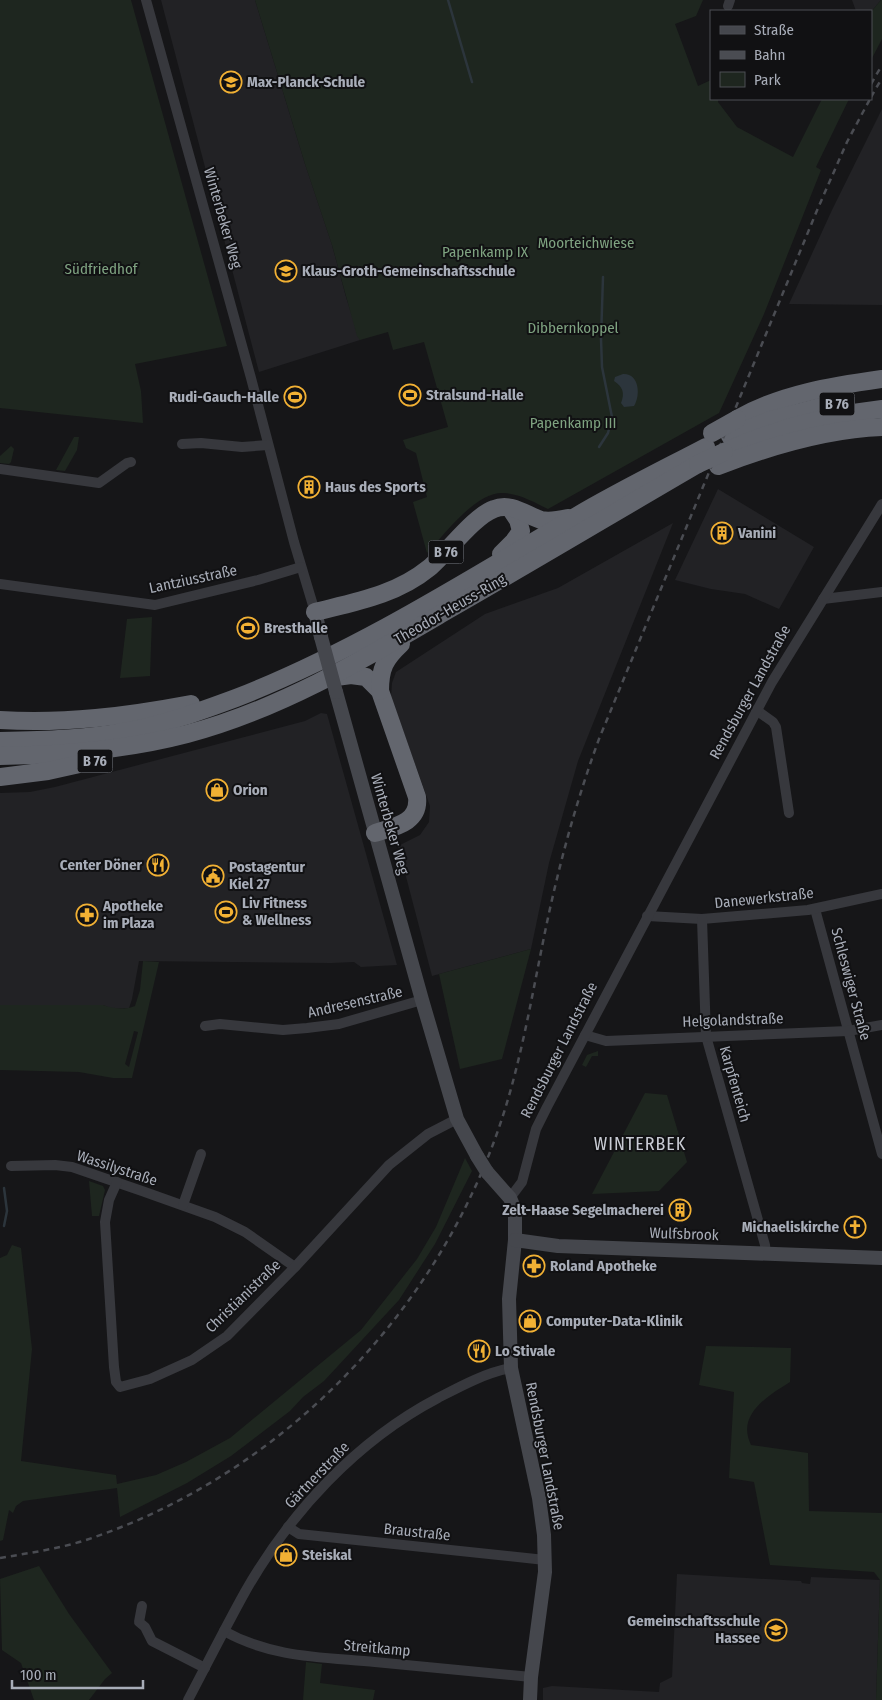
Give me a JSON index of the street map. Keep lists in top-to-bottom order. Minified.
{"streets":{"highway":["B 76","Theodor-Heuss-Ring"],"street":["Winterbeker Weg","Lantziusstraße","Rendsburger Landstraße","Danewerkstraße","Schleswiger Straße","Andresenstraße","Helgolandstraße","Karpfenteich","Wassilystraße","Wulfsbrook","Christianistraße","Gärtnerstraße","Braustraße","Streitkamp"]},"crossings":[["Winterbeker Weg","B 76"],["Winterbeker Weg","Lantziusstraße"],["Winterbeker Weg","Rendsburger Landstraße"],["Winterbeker Weg","Andresenstraße"],["Winterbeker Weg","Christianistraße"],["B 76","Theodor-Heuss-Ring"],["Rendsburger Landstraße","Danewerkstraße"],["Rendsburger Landstraße","Helgolandstraße"],["Rendsburger Landstraße","Wulfsbrook"],["Rendsburger Landstraße","Gärtnerstraße"],["Rendsburger Landstraße","Braustraße"],["Rendsburger Landstraße","Streitkamp"],["Danewerkstraße","Schleswiger Straße"],["Danewerkstraße","Karpfenteich"],["Schleswiger Straße","Helgolandstraße"],["Helgolandstraße","Karpfenteich"],["Karpfenteich","Wulfsbrook"],["Wassilystraße","Christianistraße"],["Gärtnerstraße","Braustraße"],["Gärtnerstraße","Streitkamp"]],"districts":["WINTERBEK"],"parks":["Moorteichwiese","Papenkamp IX","Südfriedhof","Dibbernkoppel","Papenkamp III"],"places":{"school or university":["Max-Planck-Schule","Klaus-Groth-Gemeinschaftsschule","Gemeinschaftsschule Hassee"],"sports":["Stralsund-Halle","Rudi-Gauch-Halle","Bresthalle","Liv Fitness & Wellness"],"building":["Haus des Sports","Vanini","Zelt-Haase Segelmacherei"],"shop":["Orion","Computer-Data-Klinik","Steiskal"],"restaurant":["Center Döner","Lo Stivale"],"public building":["Postagentur Kiel 27"],"pharmacy":["Apotheke im Plaza","Roland Apotheke"],"church":["Michaeliskirche"]},"legend":["Straße","Bahn","Park"],"scale_bar":"100 m"}
